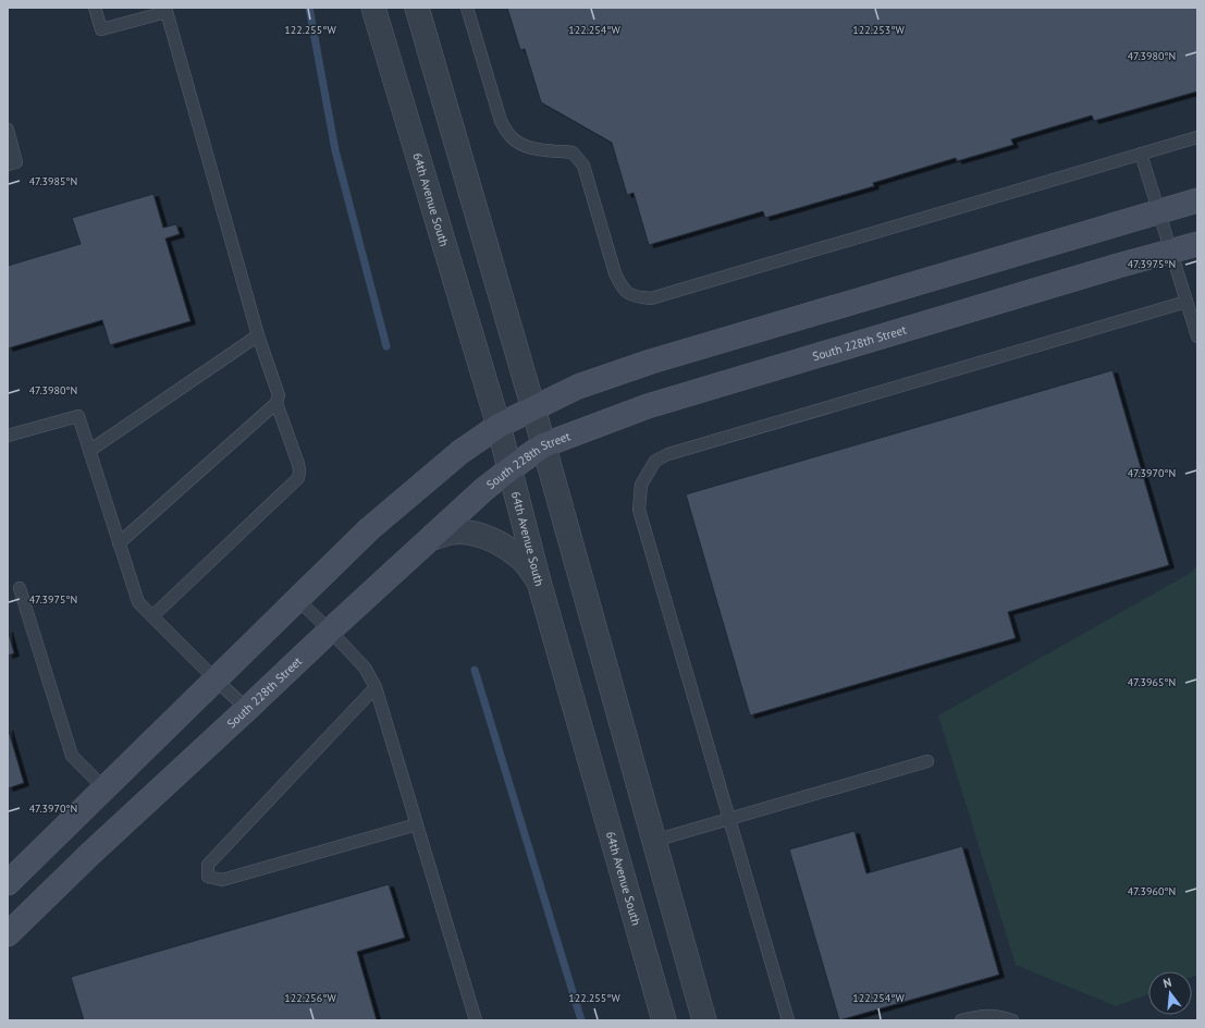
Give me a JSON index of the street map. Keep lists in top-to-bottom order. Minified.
{"streets":{"main road":["South 228th Street"],"street":["64th Avenue South"]},"crossings":[["64th Avenue South","South 228th Street"]],"north":"top","coordinates":["122.255°W","122.254°W","122.253°W","47.3980°N","47.3985°N","47.3975°N","47.3970°N","47.3965°N","47.3960°N","122.256°W"]}
